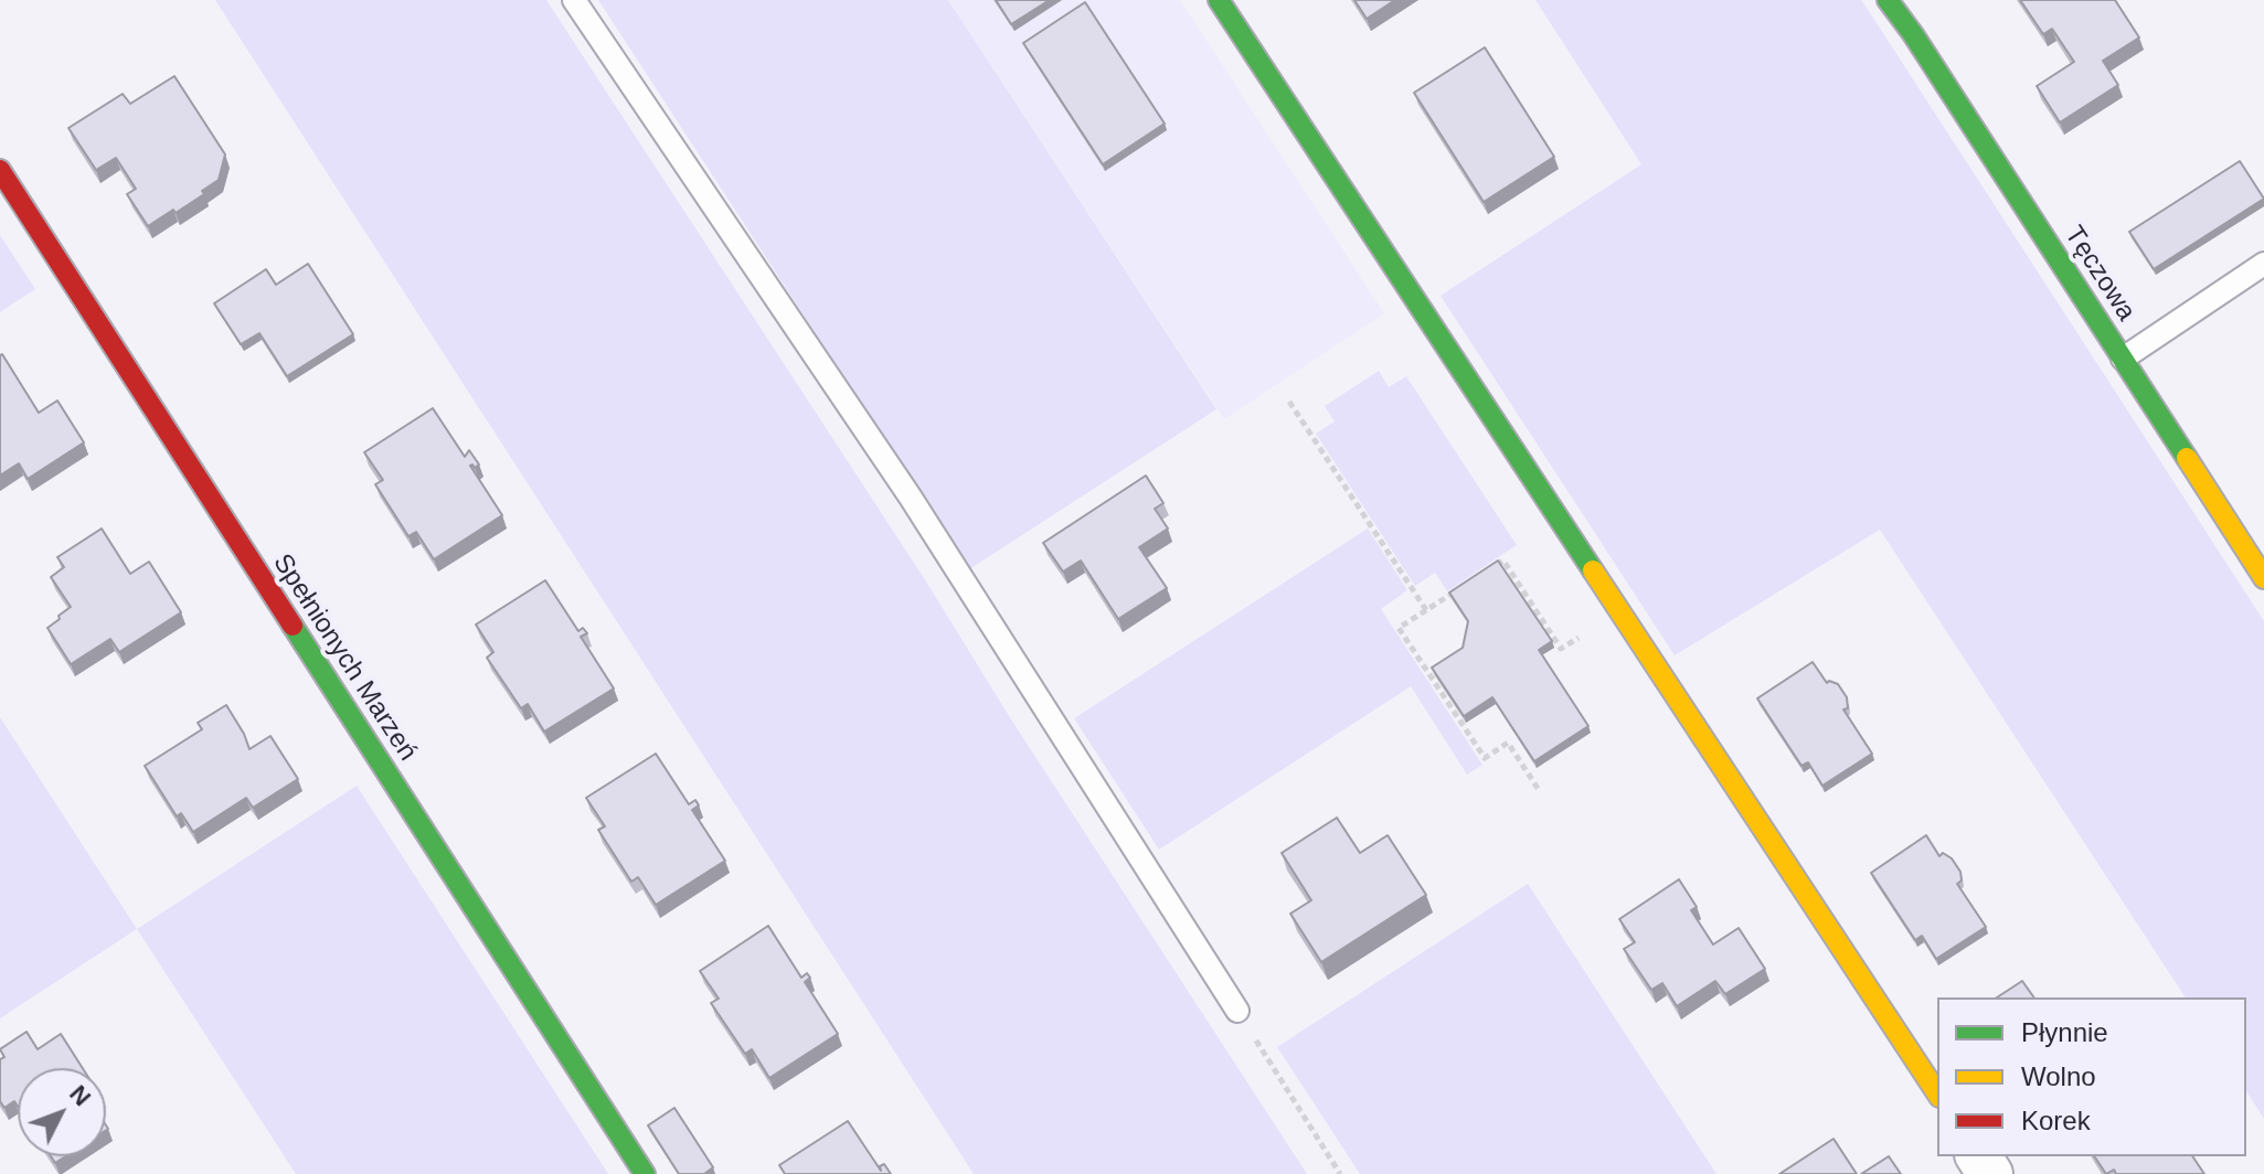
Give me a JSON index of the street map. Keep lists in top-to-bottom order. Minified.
{"streets":{"street":["Tęczowa","Spełnionych Marzeń"]},"legend":["Płynnie","Wolno","Korek"],"north":"top right"}
